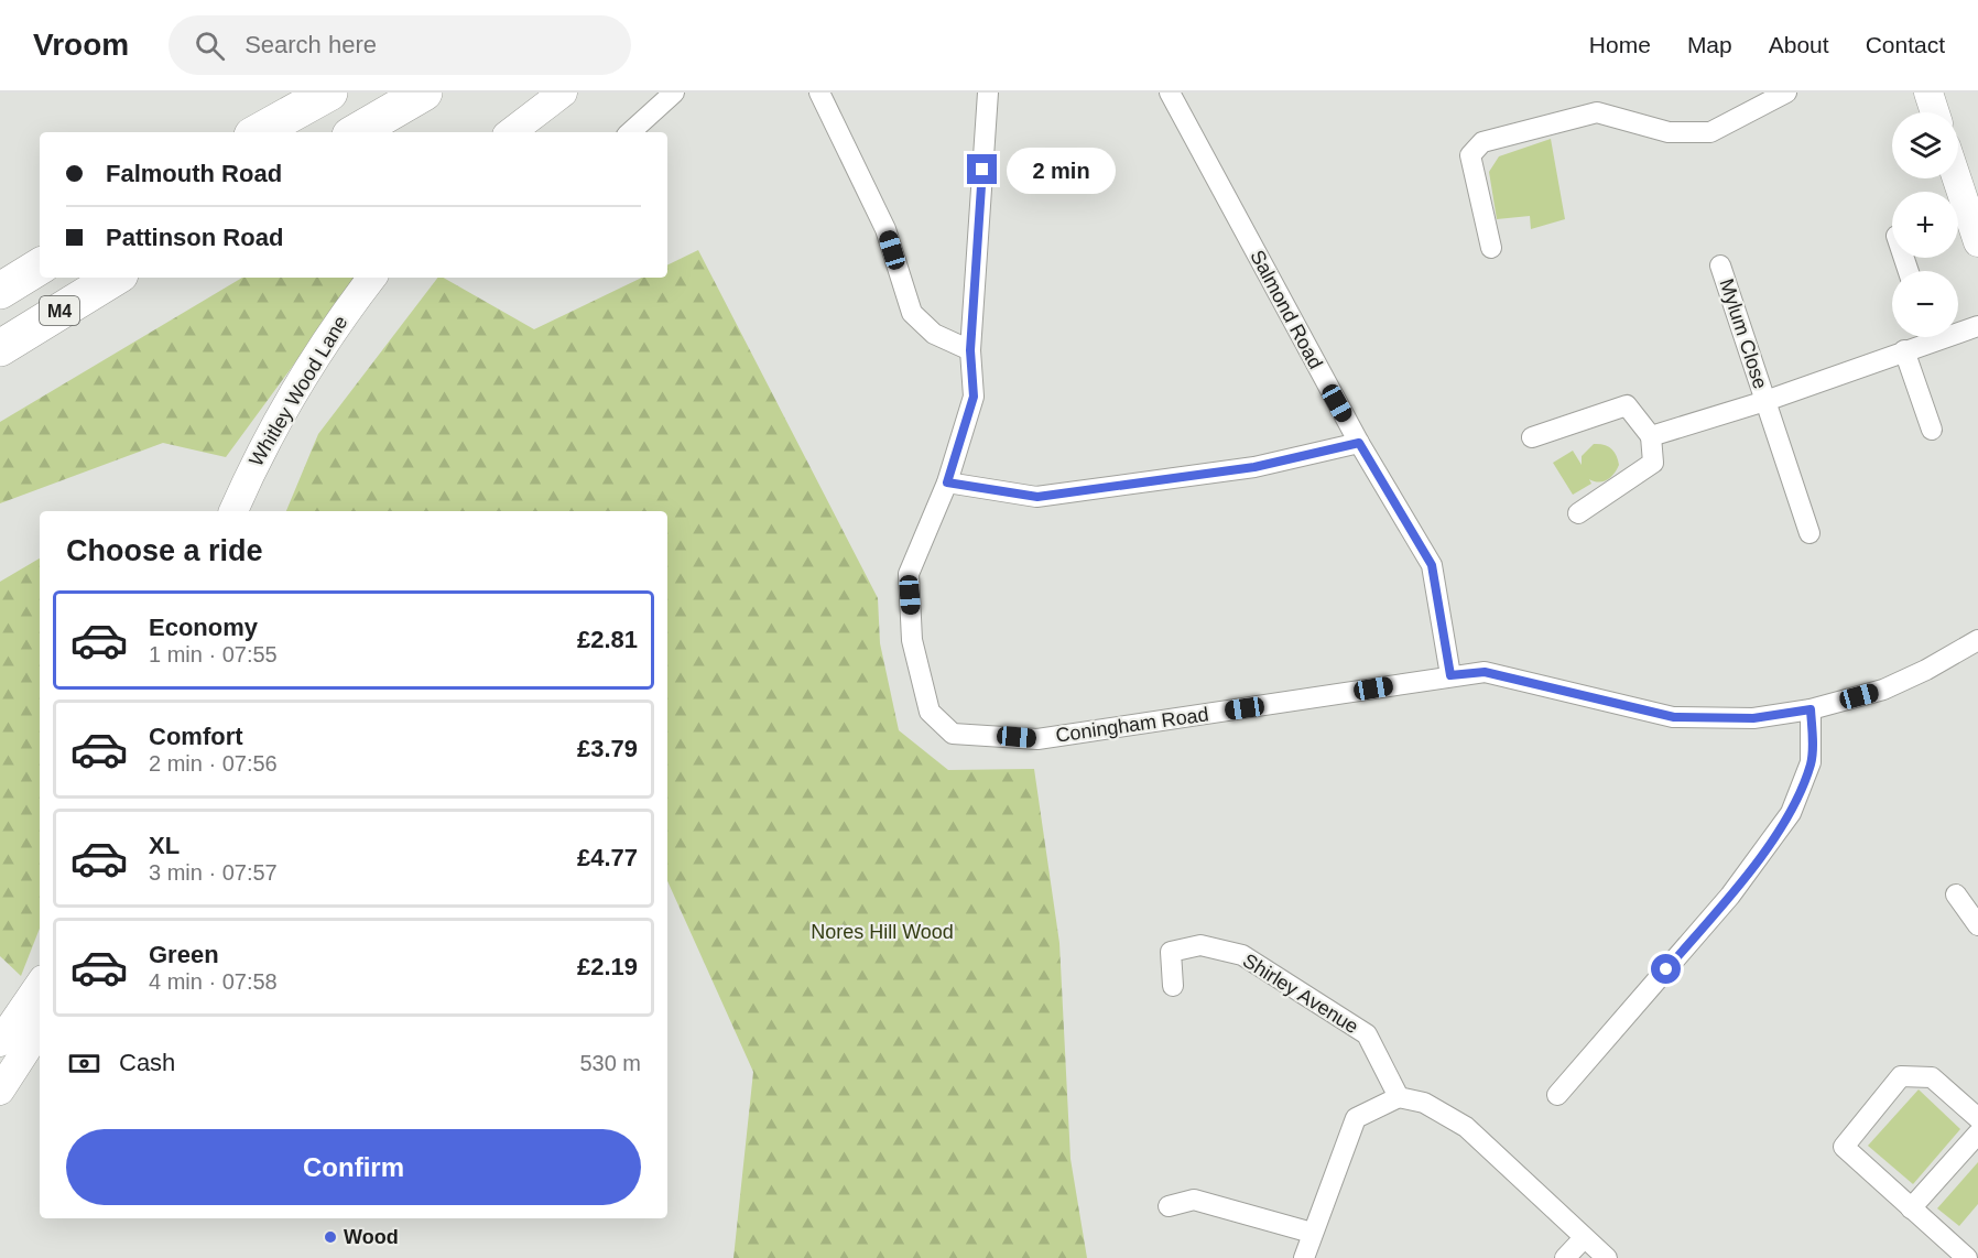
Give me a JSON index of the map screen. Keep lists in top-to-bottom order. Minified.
{"streets":{"highway":["M4"],"main road":["Whitley Wood Lane"],"street":["Salmond Road","Mylum Close","Coningham Road","Shirley Avenue"]},"crossings":[["Salmond Road","Coningham Road"]],"parks":["Nores Hill Wood"],"places":["Wood"],"page":{"header":"Vroom","search":"Search here","nav":["Home","Map","About","Contact"],"map_buttons":["+","−"],"banner":["Falmouth Road","Pattinson Road"],"bubble":"2 min","heading":"Choose a ride","list":[{"name":"Economy","note":"1 min · 07:55","value":"£2.81"},{"name":"Comfort","note":"2 min · 07:56","value":"£3.79"},{"name":"XL","note":"3 min · 07:57","value":"£4.77"},{"name":"Green","note":"4 min · 07:58","value":"£2.19"}],"pay":["Cash","530 m"],"buttons":"Confirm"}}
